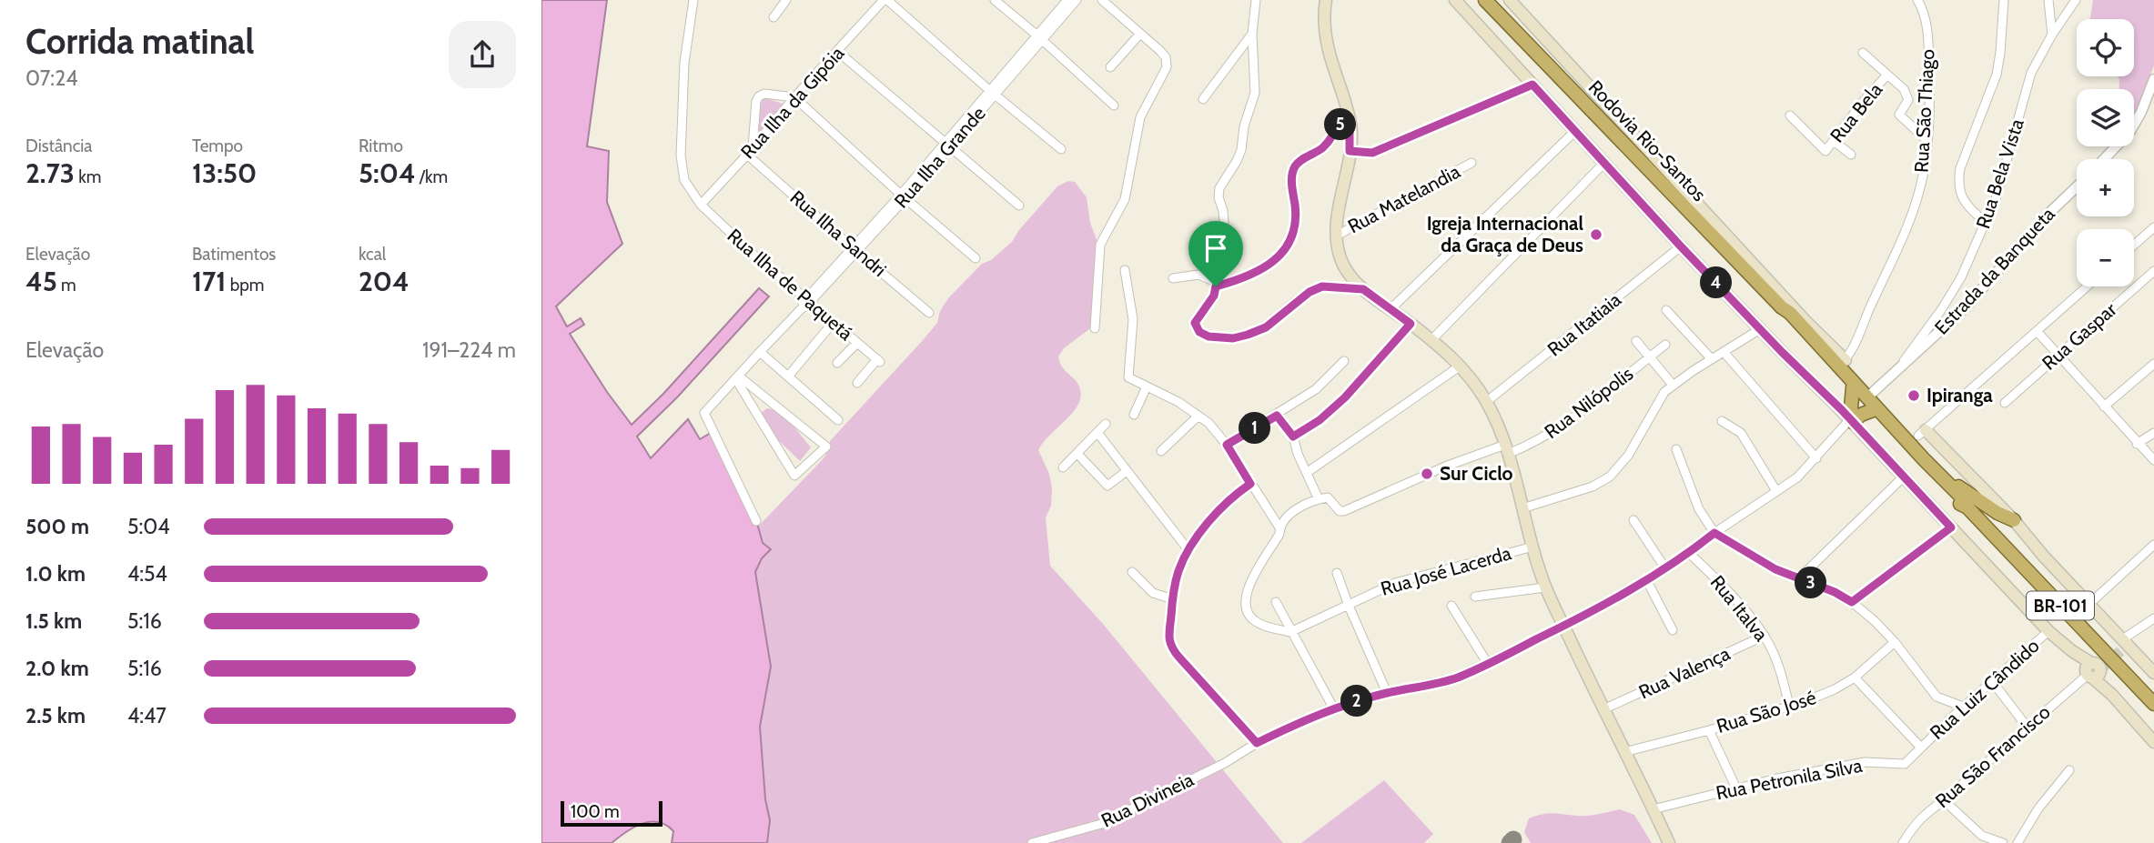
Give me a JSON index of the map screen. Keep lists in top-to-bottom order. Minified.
{"streets":{"highway":["Rodovia Rio-Santos","BR-101"],"street":["Rua Ilha da Gipóia","Rua São Thiago","Rua Bela","Rua Ilha Grande","Rua Bela Vista","Rua Matelandia","Rua Ilha Sandri","Estrada da Banqueta","Rua Ilha de Paquetá","Rua Itatiaia","Rua Gaspar","Rua Nilópolis","Rua José Lacerda","Rua Italva","Rua Valença","Rua Luiz Cândido","Rua São José","Rua São Francisco","Rua Petronila Silva","Rua Divineia"]},"crossings":[["Rua Ilha da Gipóia","Rua Ilha Sandri"],["Rua Ilha da Gipóia","Rua Ilha de Paquetá"],["Rua São Thiago","Rodovia Rio-Santos"],["Rodovia Rio-Santos","Estrada da Banqueta"],["Rua Ilha Grande","Rua Ilha Sandri"],["Rua Ilha Grande","Rua Ilha de Paquetá"],["Rua Bela Vista","Estrada da Banqueta"],["Rua Italva","Rua Valença"],["Rua Italva","Rua São José"],["Rua Italva","Rua Divineia"],["Rua Luiz Cândido","Rua Petronila Silva"]],"places":["Igreja Internacional da Graça de Deus","Ipiranga","Sur Ciclo"],"scale_bar":"100 m","page":{"heading":["Corrida matinal","07:24"],"map_buttons":["+","−"],"stats":[["Distância","2.73 km"],["Tempo","13:50"],["Ritmo","5:04 /km"],["Elevação","45 m"],["Batimentos","171 bpm"],["kcal","204"]],"pins":["5","4","1","3","2"],"chart":["Elevação","191–224 m"],"list":[{"name":"500 m","note":"5:04"},{"name":"1.0 km","note":"4:54"},{"name":"1.5 km","note":"5:16"},{"name":"2.0 km","note":"5:16"},{"name":"2.5 km","note":"4:47"}],"scale":"100 m"}}
